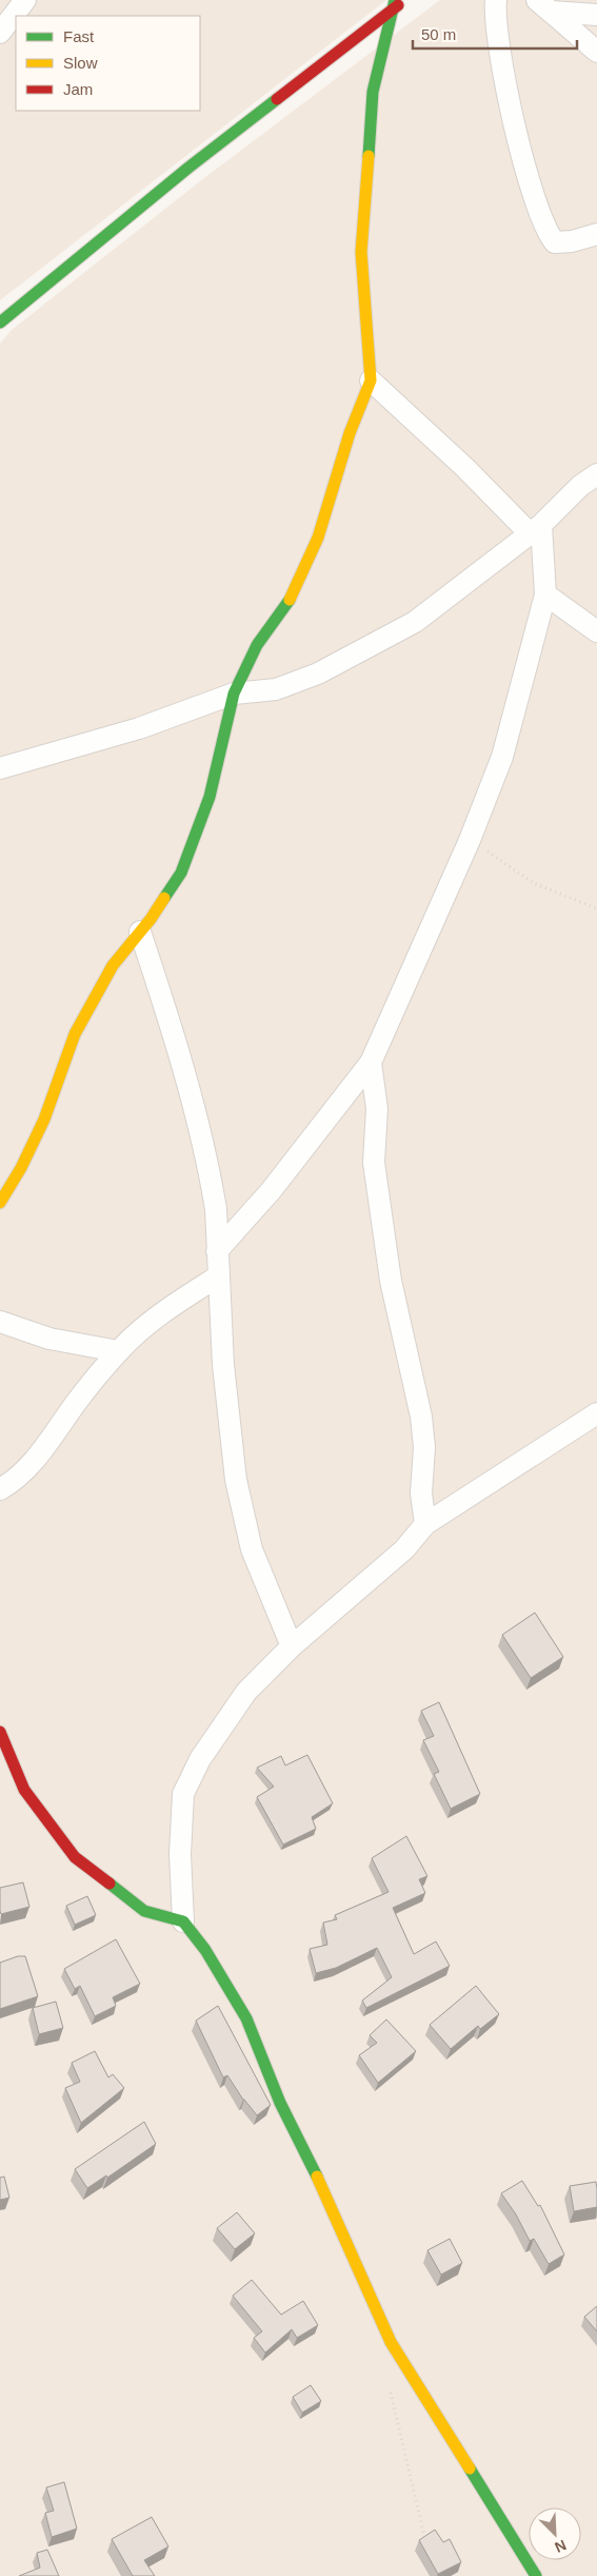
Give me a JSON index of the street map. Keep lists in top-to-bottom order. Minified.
{"legend":["Fast","Slow","Jam"],"scale_bar":"50 m","north":"bottom right"}
